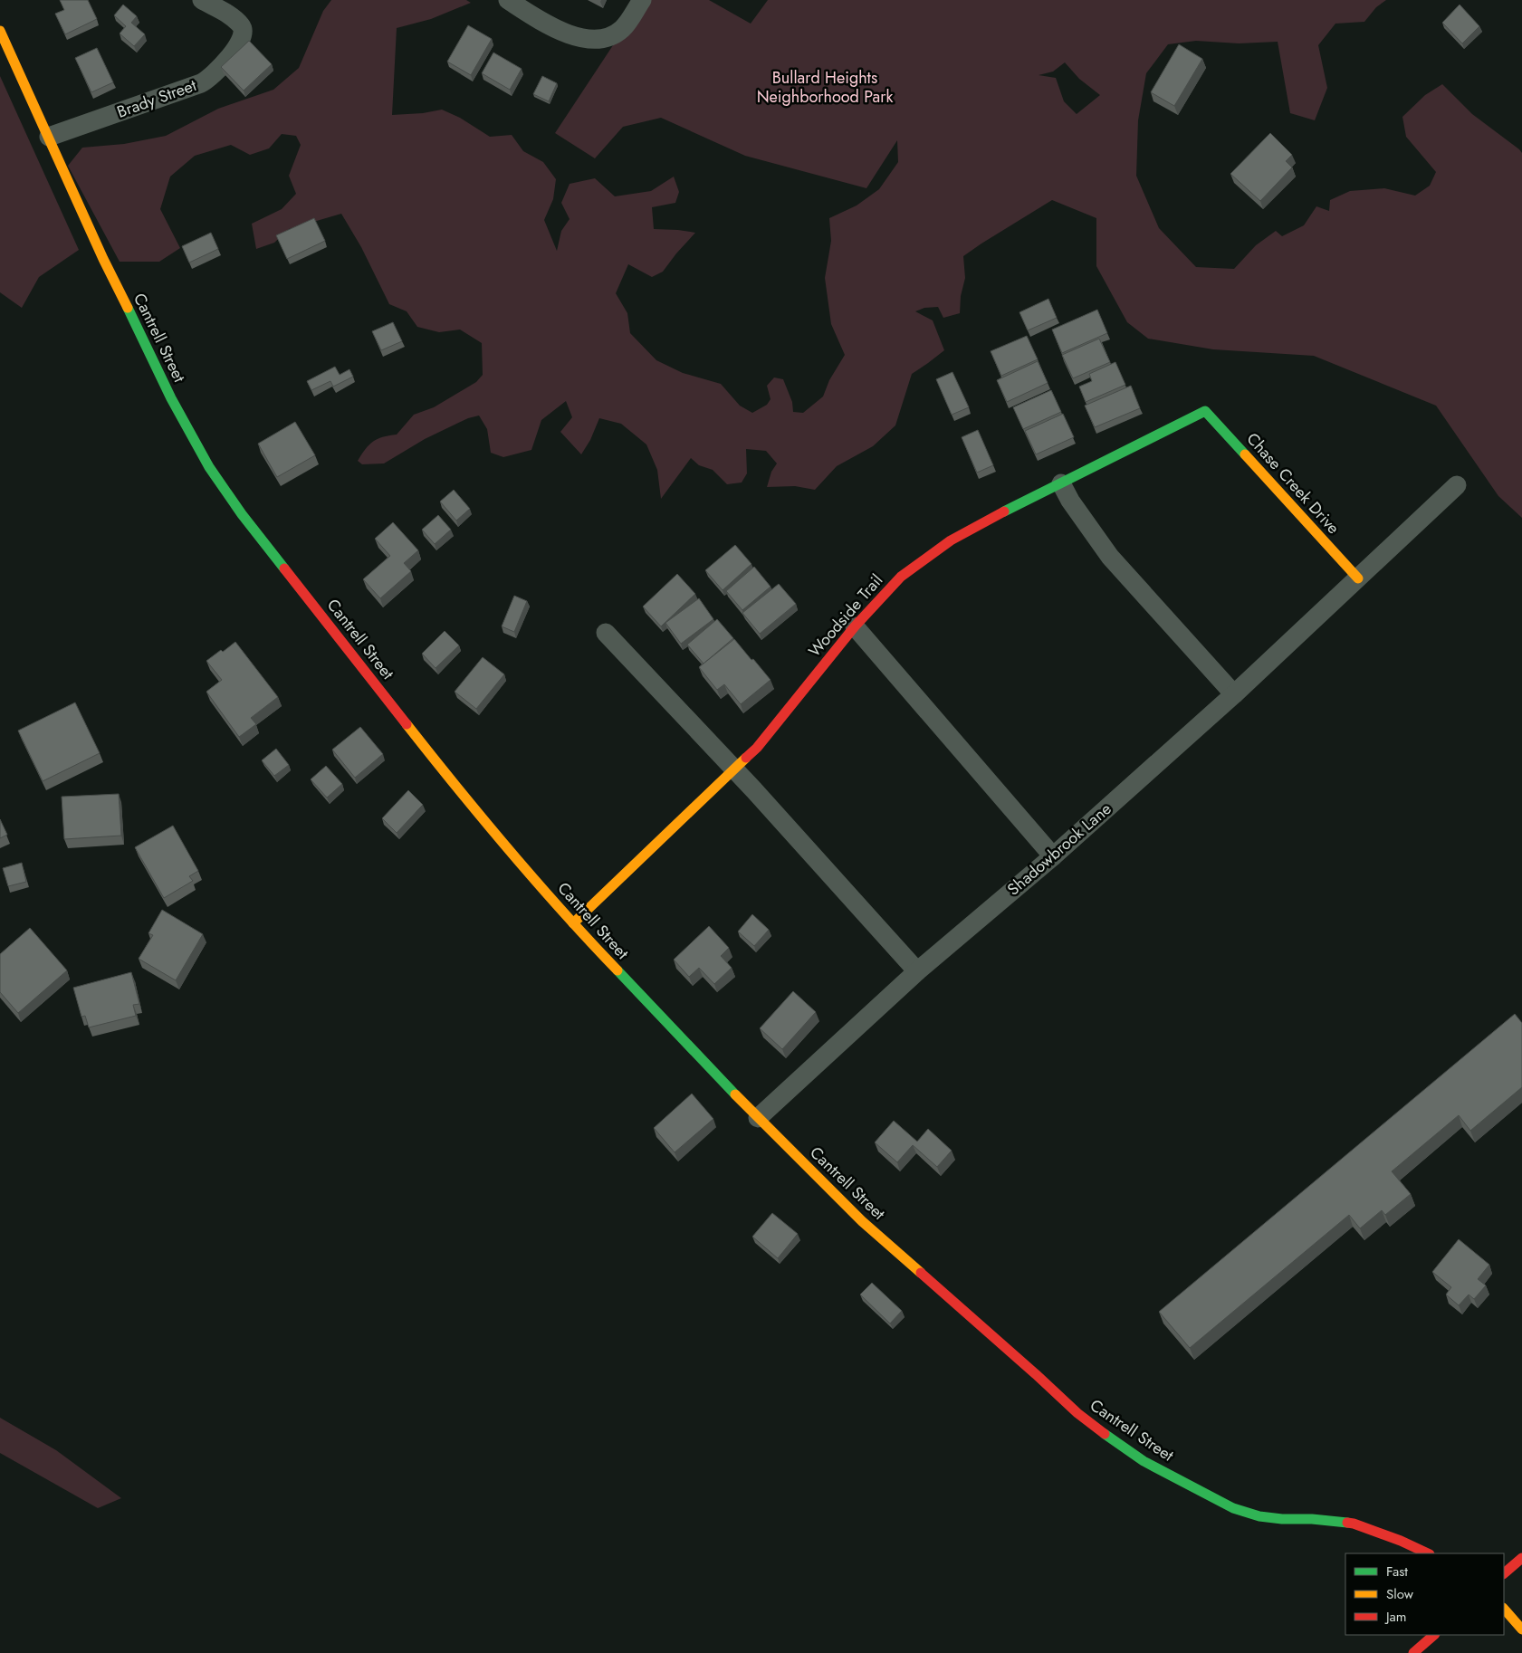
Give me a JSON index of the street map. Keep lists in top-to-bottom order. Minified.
{"streets":{"street":["Brady Street","Cantrell Street","Chase Creek Drive","Woodside Trail","Shadowbrook Lane"]},"crossings":[["Brady Street","Cantrell Street"],["Cantrell Street","Woodside Trail"],["Cantrell Street","Shadowbrook Lane"],["Chase Creek Drive","Woodside Trail"],["Chase Creek Drive","Shadowbrook Lane"]],"parks":["Bullard Heights Neighborhood Park"],"legend":["Fast","Slow","Jam"]}
